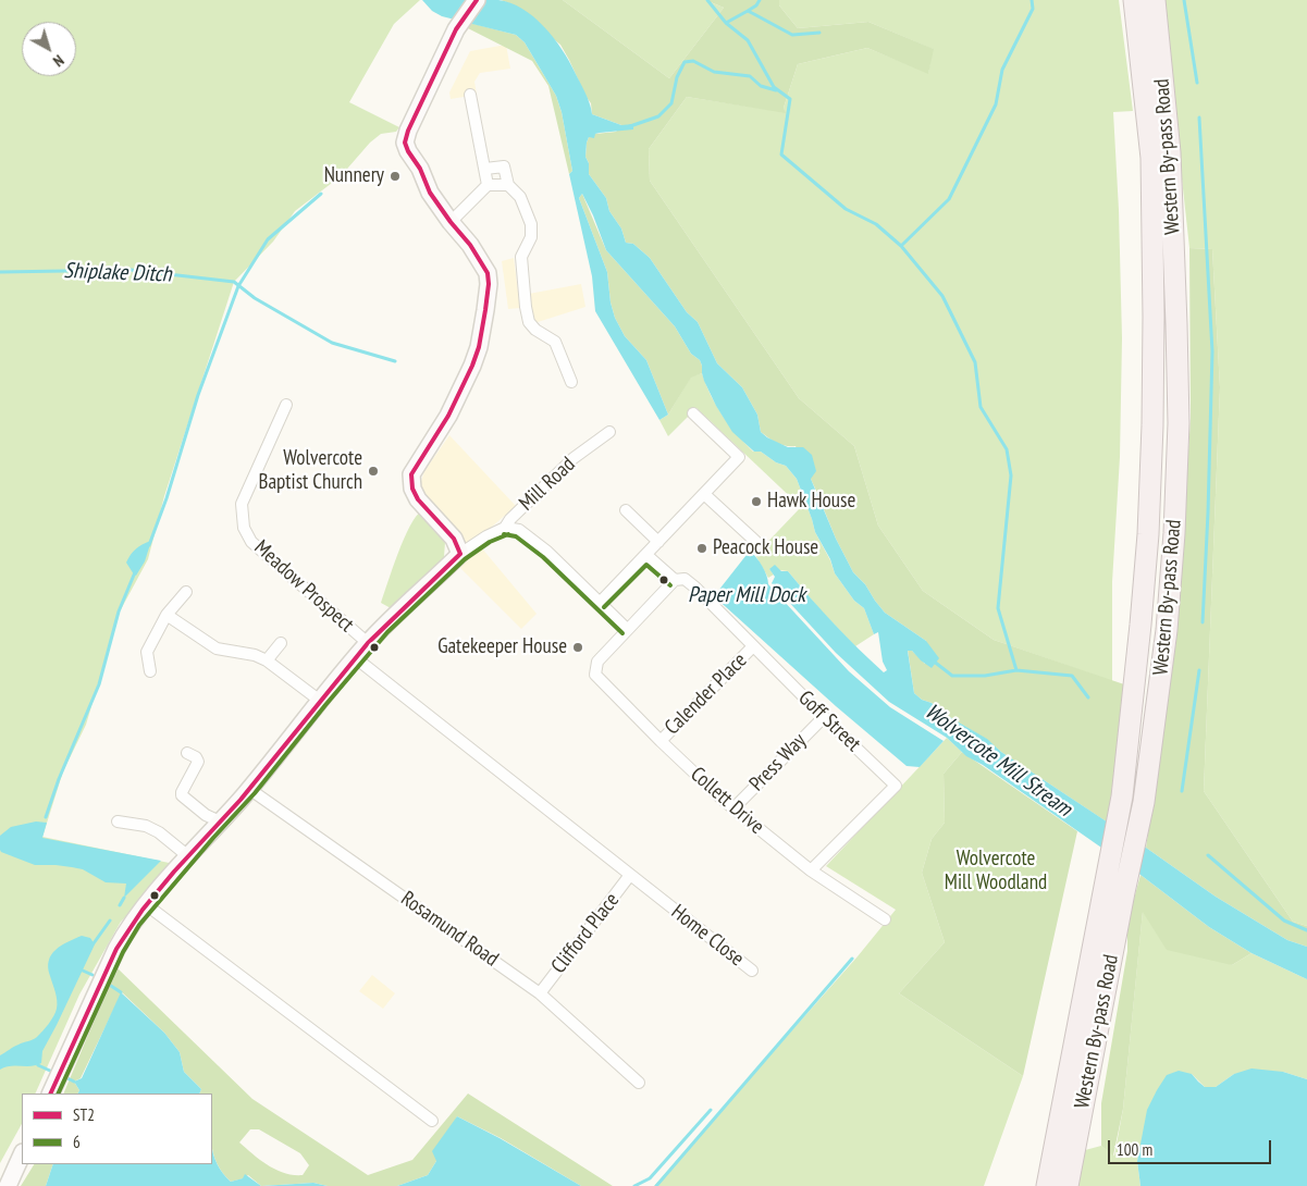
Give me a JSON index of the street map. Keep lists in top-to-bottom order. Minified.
{"streets":{"highway":["Western By-pass Road"],"street":["Mill Road","Meadow Prospect","Calender Place","Goff Street","Press Way","Collett Drive","Rosamund Road","Clifford Place","Home Close"]},"crossings":[["Calender Place","Goff Street"],["Calender Place","Collett Drive"],["Goff Street","Press Way"],["Goff Street","Collett Drive"],["Press Way","Collett Drive"],["Rosamund Road","Clifford Place"],["Clifford Place","Home Close"]],"water":["Shiplake Ditch","Paper Mill Dock","Wolvercote Mill Stream"],"parks":["Wolvercote Mill Woodland"],"places":["Nunnery","Wolvercote Baptist Church","Hawk House","Peacock House","Gatekeeper House"],"lines":["transit line ST2","transit line 6"],"legend":["ST2","6"],"scale_bar":"100 m","north":"bottom right"}
